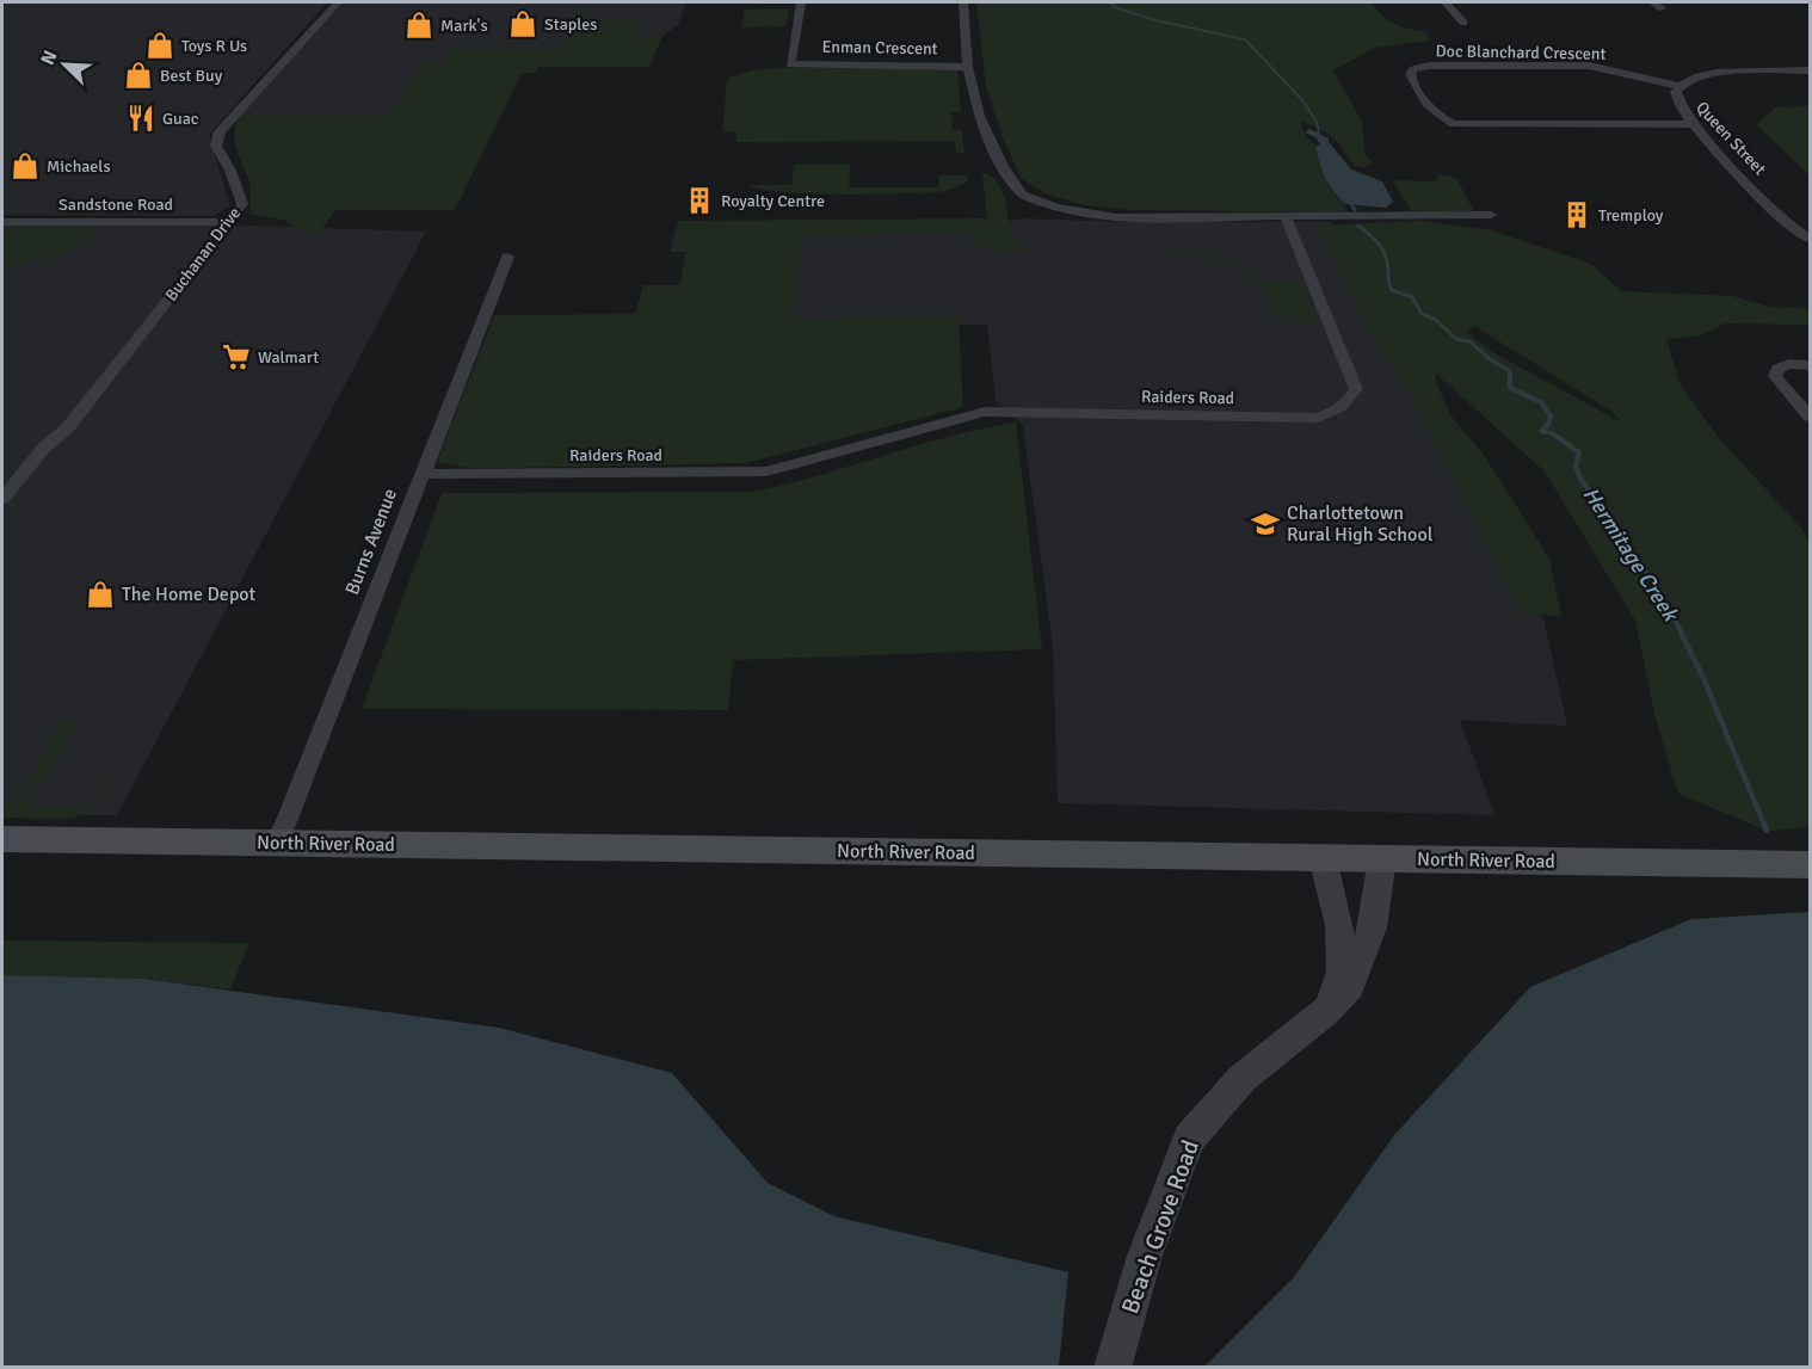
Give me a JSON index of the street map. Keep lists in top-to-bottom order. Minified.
{"streets":{"main road":["North River Road"],"street":["Enman Crescent","Doc Blanchard Crescent","Queen Street","Sandstone Road","Buchanan Drive","Raiders Road","Burns Avenue","Beach Grove Road"]},"crossings":[["Doc Blanchard Crescent","Queen Street"],["Sandstone Road","Buchanan Drive"],["Raiders Road","Burns Avenue"],["Burns Avenue","North River Road"],["North River Road","Beach Grove Road"]],"water":["Hermitage Creek"],"places":{"shop":["Staples","Mark's","Toys R Us","Best Buy","Michaels","The Home Depot"],"restaurant":["Guac"],"building":["Royalty Centre","Tremploy"],"supermarket":["Walmart"],"school or university":["Charlottetown Rural High School"]},"north":"top left"}
